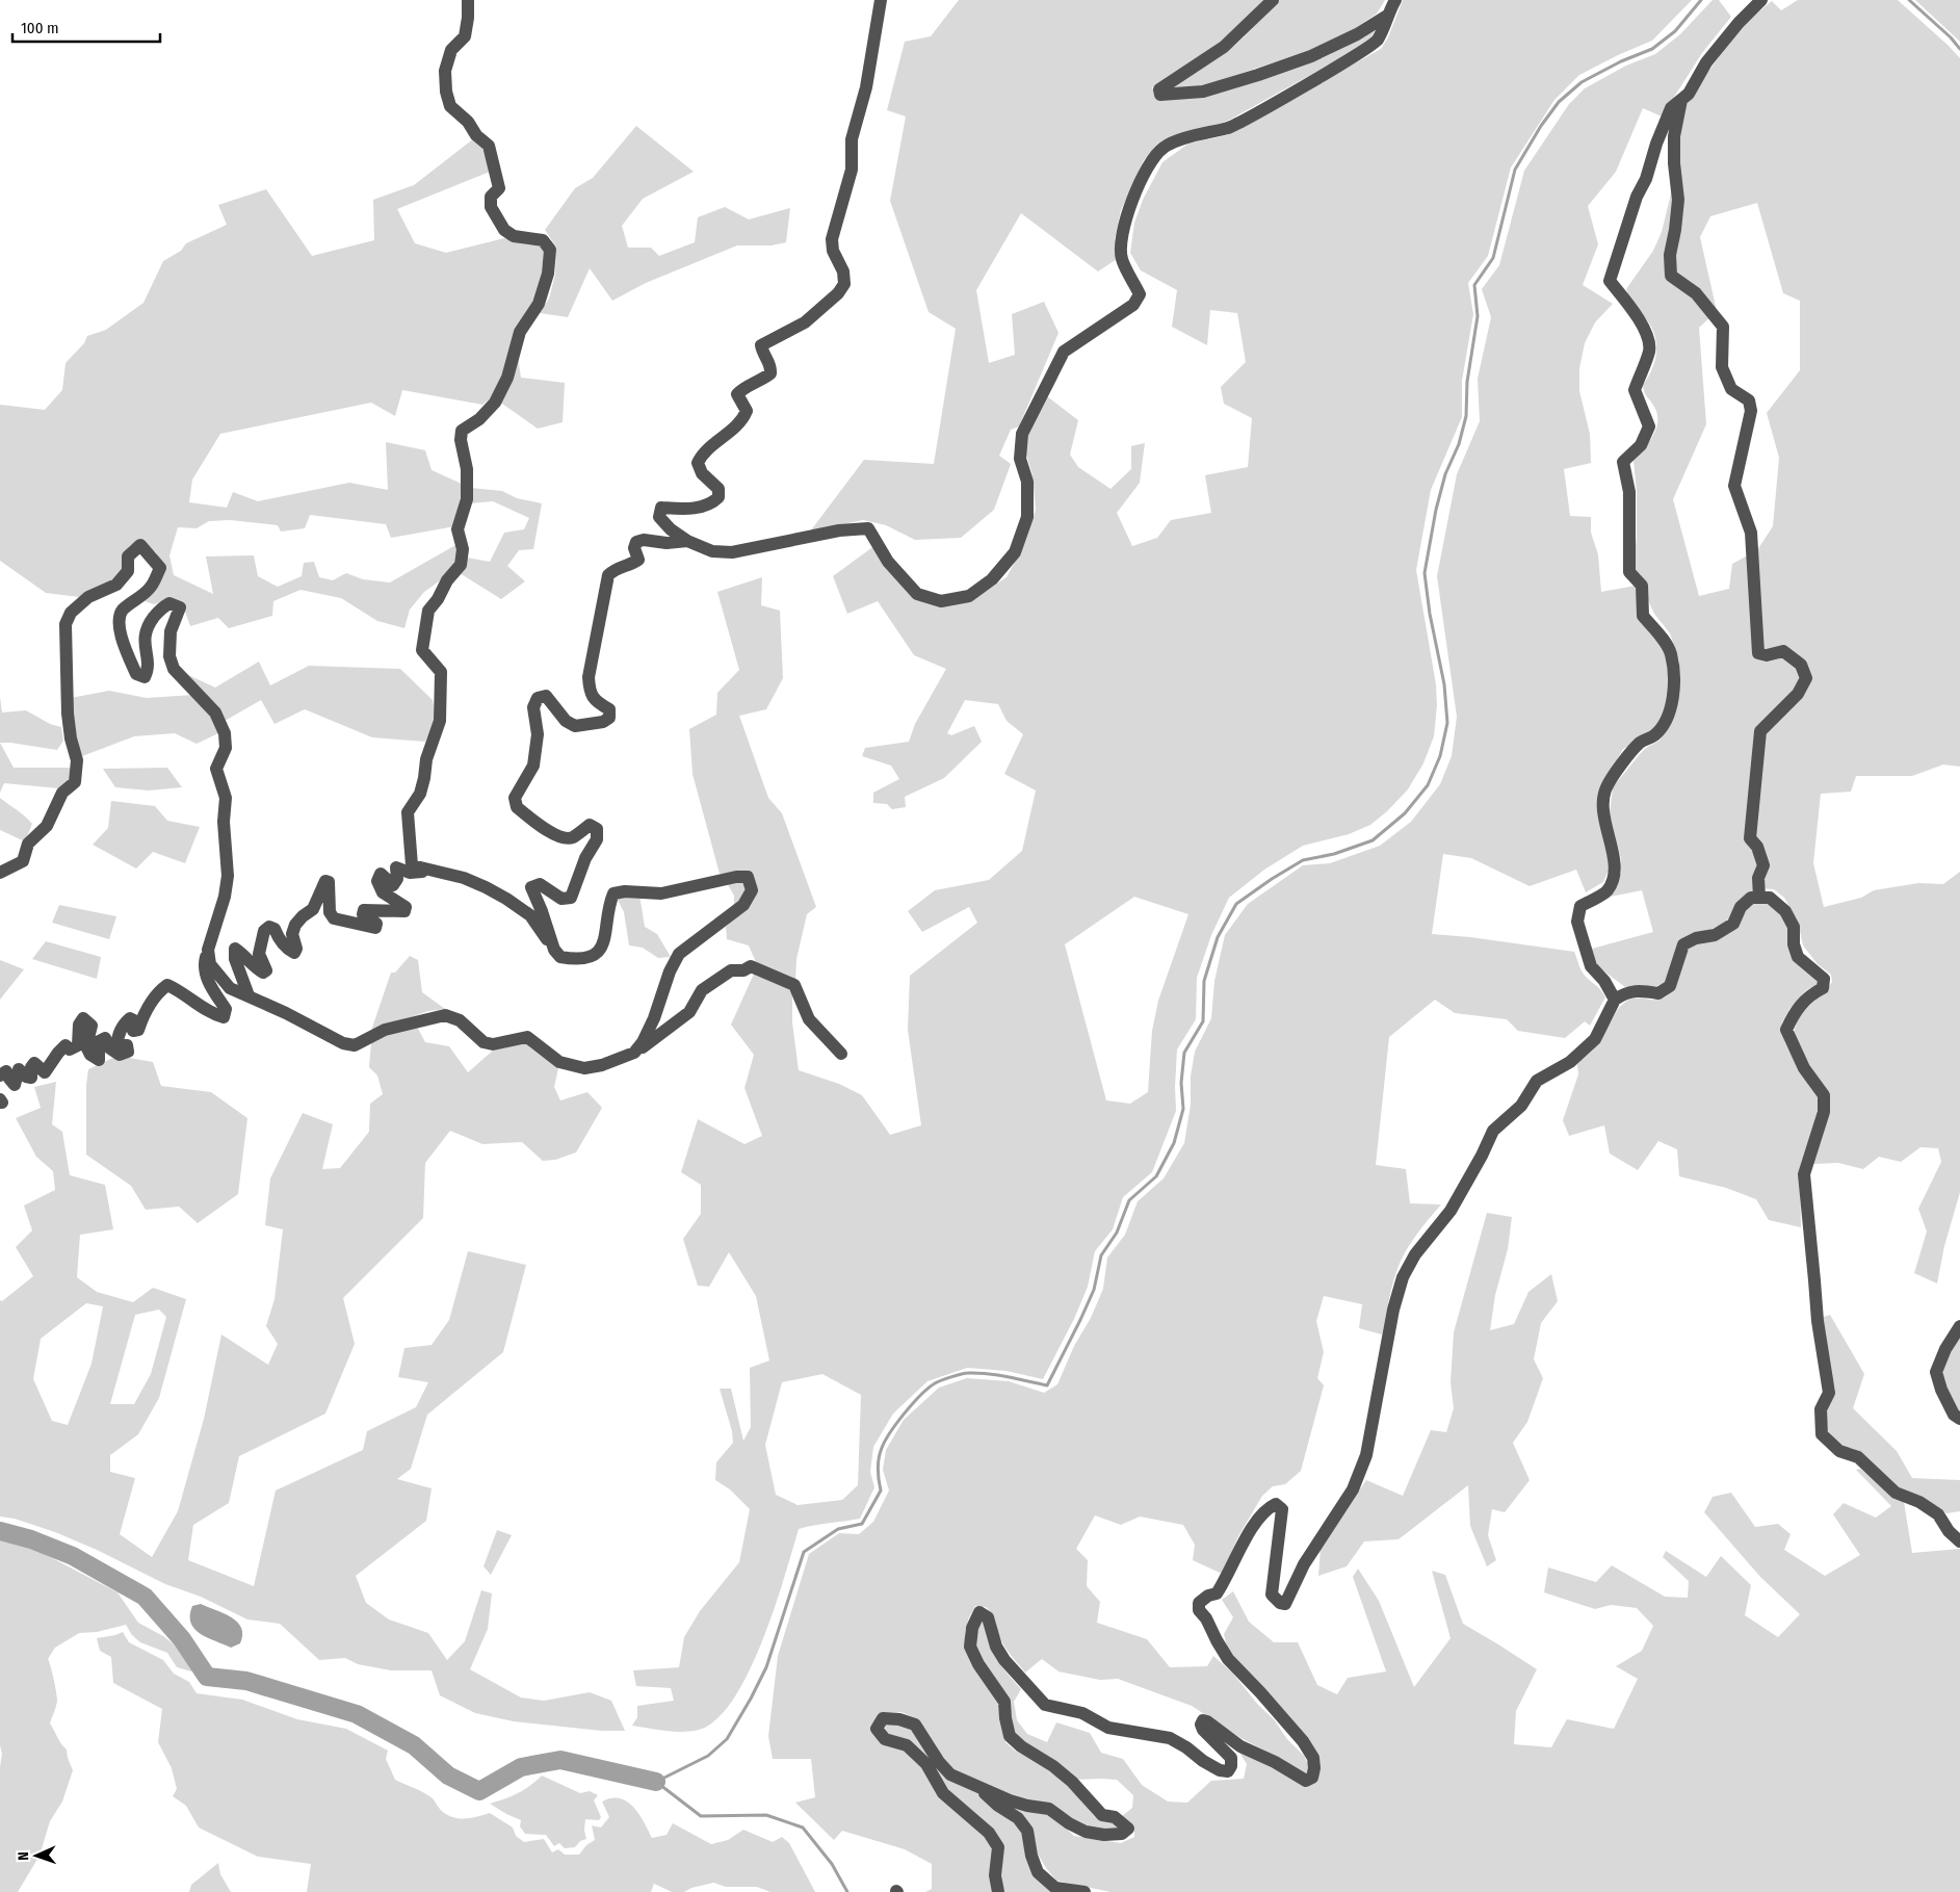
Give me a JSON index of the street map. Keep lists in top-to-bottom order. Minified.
{"scale_bar":"100 m","north":"left"}
